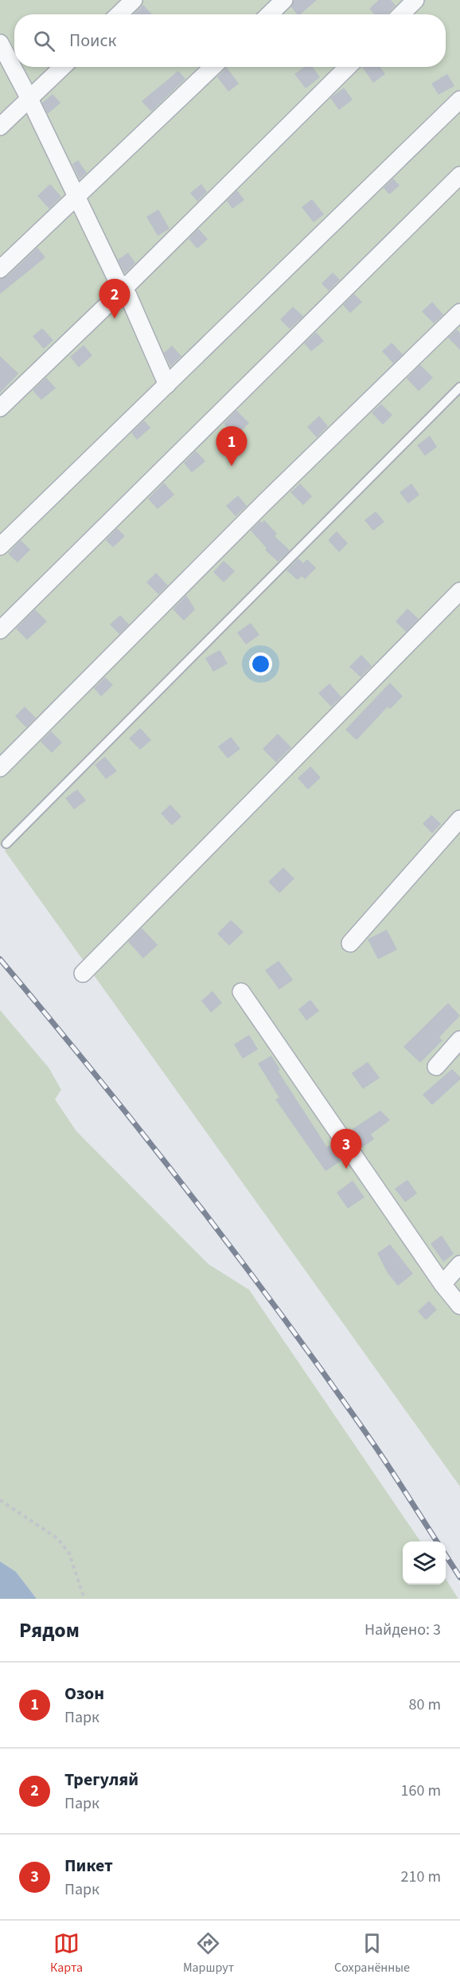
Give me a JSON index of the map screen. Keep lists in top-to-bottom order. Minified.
{"page":{"search":"Поиск","pins":["2","1","3"],"heading":["Рядом","Найдено: 3"],"list":[{"mark":"1","name":"Озон","note":"Парк","value":"80 m"},{"mark":"2","name":"Трегуляй","note":"Парк","value":"160 m"},{"mark":"3","name":"Пикет","note":"Парк","value":"210 m"}],"nav":["Карта","Маршрут","Сохранённые"]}}
